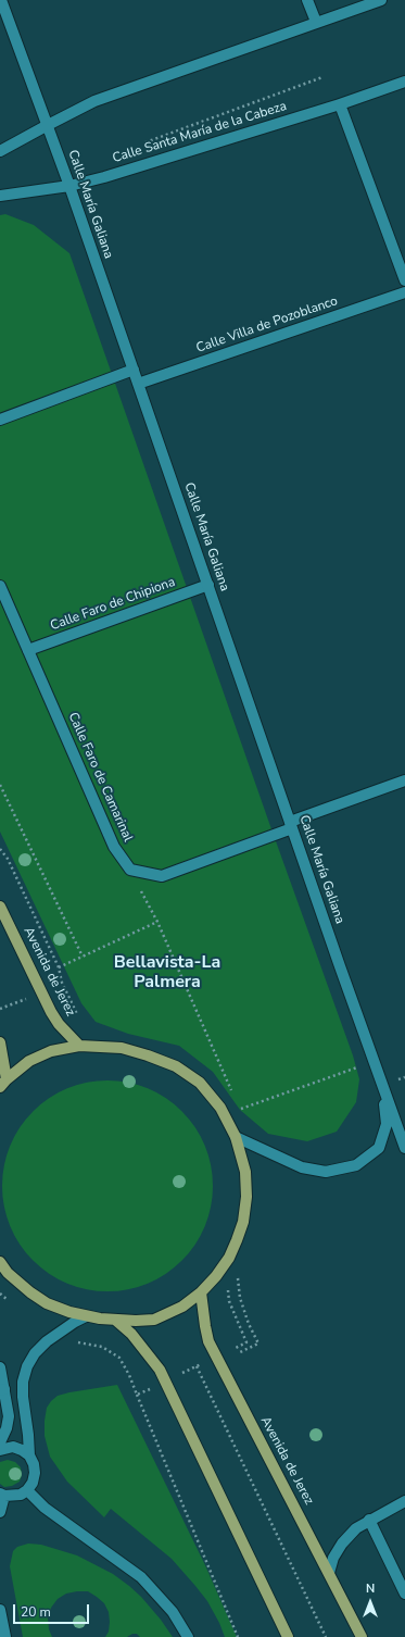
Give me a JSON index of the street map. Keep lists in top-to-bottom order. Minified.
{"streets":{"main road":["Avenida de Jerez"],"street":["Calle Santa María de la Cabeza","Calle María Galiana","Calle Villa de Pozoblanco","Calle Faro de Chipiona","Calle Faro de Camarinal"]},"crossings":[["Calle Santa María de la Cabeza","Calle María Galiana"],["Calle María Galiana","Calle Villa de Pozoblanco"],["Calle María Galiana","Calle Faro de Chipiona"],["Calle Faro de Chipiona","Calle Faro de Camarinal"]],"districts":["Bellavista-La Palmera"],"scale_bar":"20 m","north":"top"}
